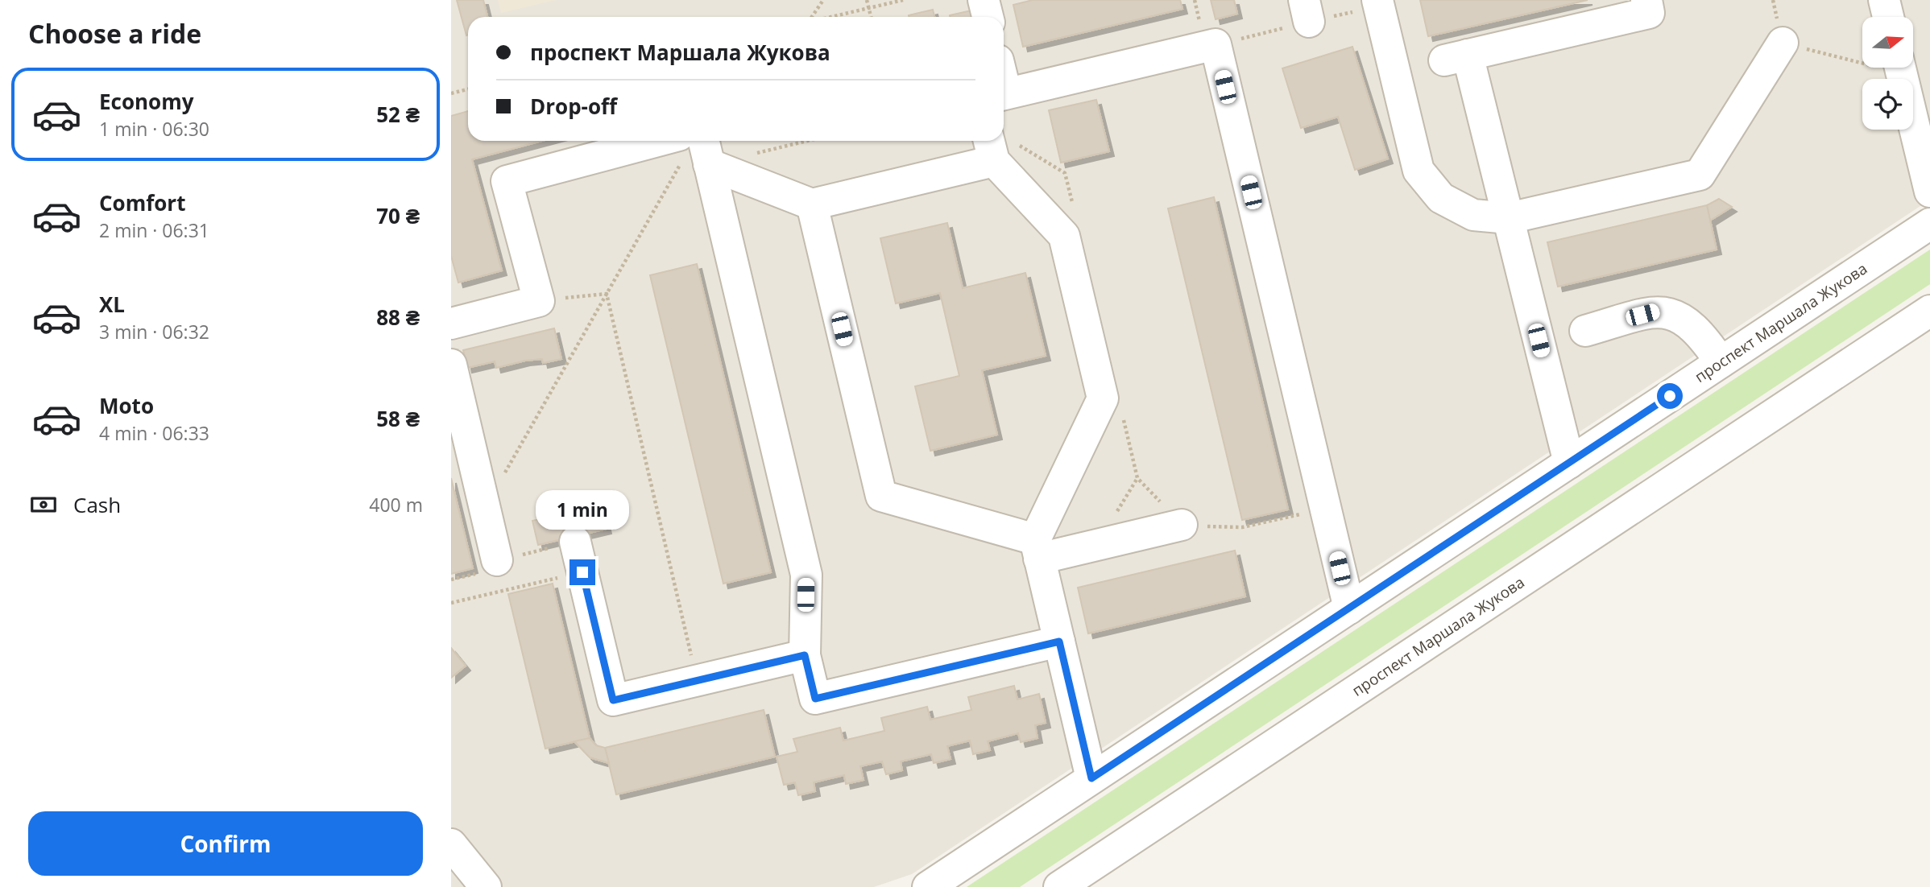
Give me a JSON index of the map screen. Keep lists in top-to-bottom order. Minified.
{"streets":{"street":["проспект Маршала Жукова"]},"north":"right","page":{"heading":"Choose a ride","banner":["проспект Маршала Жукова","Drop-off"],"list":[{"name":"Economy","note":"1 min · 06:30","value":"52 ₴"},{"name":"Comfort","note":"2 min · 06:31","value":"70 ₴"},{"name":"XL","note":"3 min · 06:32","value":"88 ₴"},{"name":"Moto","note":"4 min · 06:33","value":"58 ₴"}],"pay":["Cash","400 m"],"bubble":"1 min","buttons":"Confirm"}}
